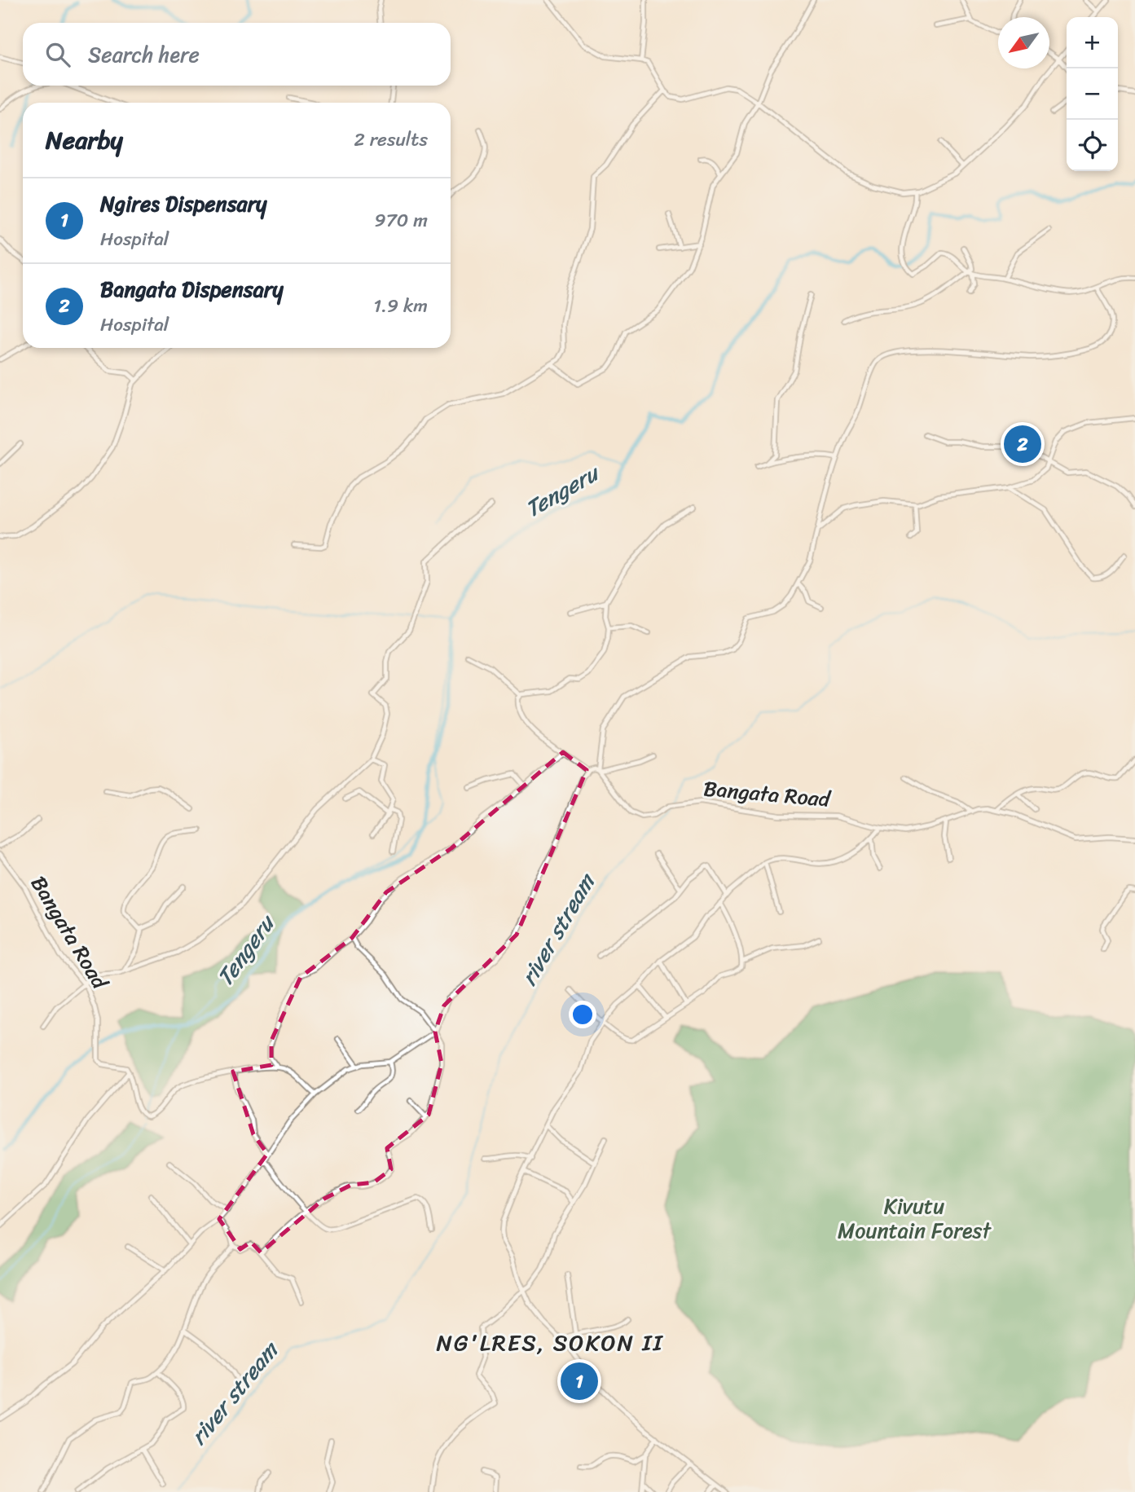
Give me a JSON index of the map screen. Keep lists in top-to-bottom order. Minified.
{"streets":{"street":["Bangata Road"]},"districts":["NG'LRES, SOKON II"],"water":["Tengeru","river stream"],"parks":["Kivutu Mountain Forest"],"north":"bottom left","page":{"map_buttons":["+","−"],"search":"Search here","heading":["Nearby","2 results"],"list":[{"mark":"1","name":"Ngires Dispensary","note":"Hospital","value":"970 m"},{"mark":"2","name":"Bangata Dispensary","note":"Hospital","value":"1.9 km"}],"pins":["2","1"]}}
